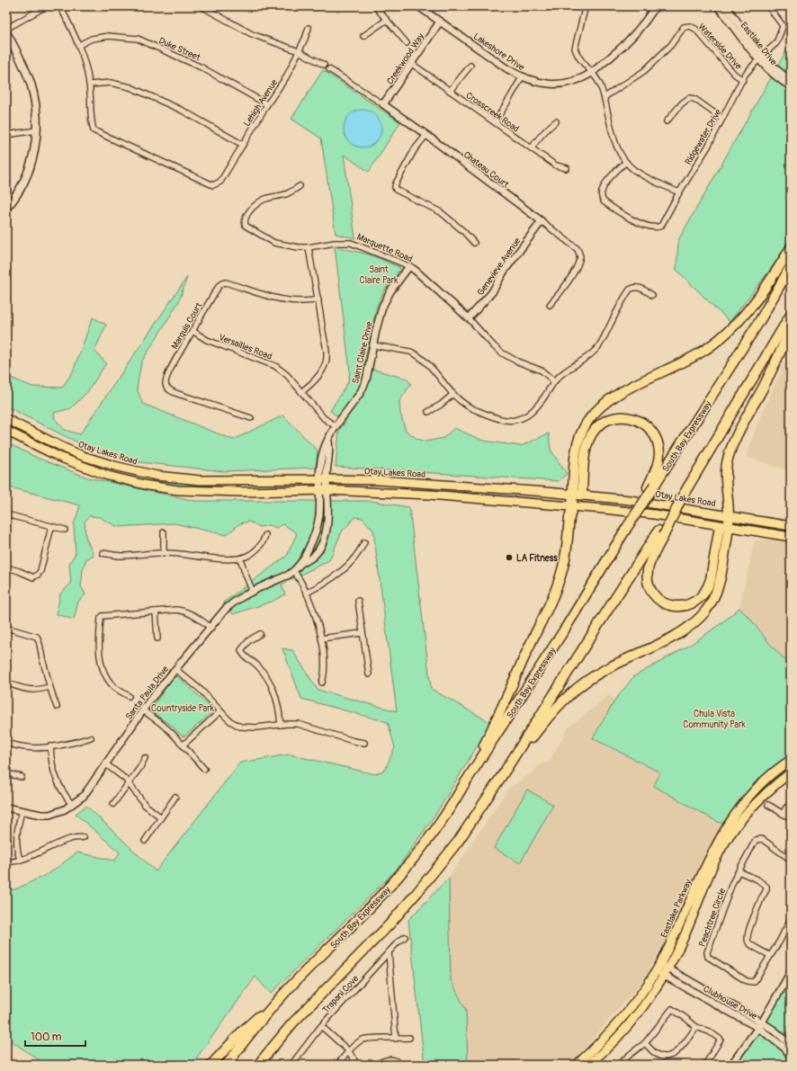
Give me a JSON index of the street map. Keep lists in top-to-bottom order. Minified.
{"streets":{"highway":["South Bay Expressway"],"main road":["Otay Lakes Road","Eastlake Parkway"],"street":["Eastlake Drive","Waterside Drive","Duke Street","Lakeshore Drive","Creekwood Way","Lehigh Avenue","Crosscreek Road","Ridgewater Drive","Chateau Court","Marquette Road","Genevieve Avenue","Marquis Court","Versailles Road","Saint Claire Drive","Santa Paula Drive","Peachtree Circle","Trapani Cove","Clubhouse Drive"]},"crossings":[["Eastlake Drive","Ridgewater Drive"],["Waterside Drive","Ridgewater Drive"],["Duke Street","Lehigh Avenue"],["Lakeshore Drive","Creekwood Way"],["Creekwood Way","Crosscreek Road"],["Creekwood Way","Chateau Court"],["Chateau Court","Genevieve Avenue"],["Marquette Road","Genevieve Avenue"],["Marquette Road","Saint Claire Drive"],["Marquis Court","Versailles Road"],["Versailles Road","Saint Claire Drive"],["Saint Claire Drive","Otay Lakes Road"],["Saint Claire Drive","Santa Paula Drive"],["Otay Lakes Road","Santa Paula Drive"],["Eastlake Parkway","Clubhouse Drive"]],"parks":["Saint Claire Park","Countryside Park","Chula Vista Community Park"],"places":["LA Fitness"],"scale_bar":"100 m"}
